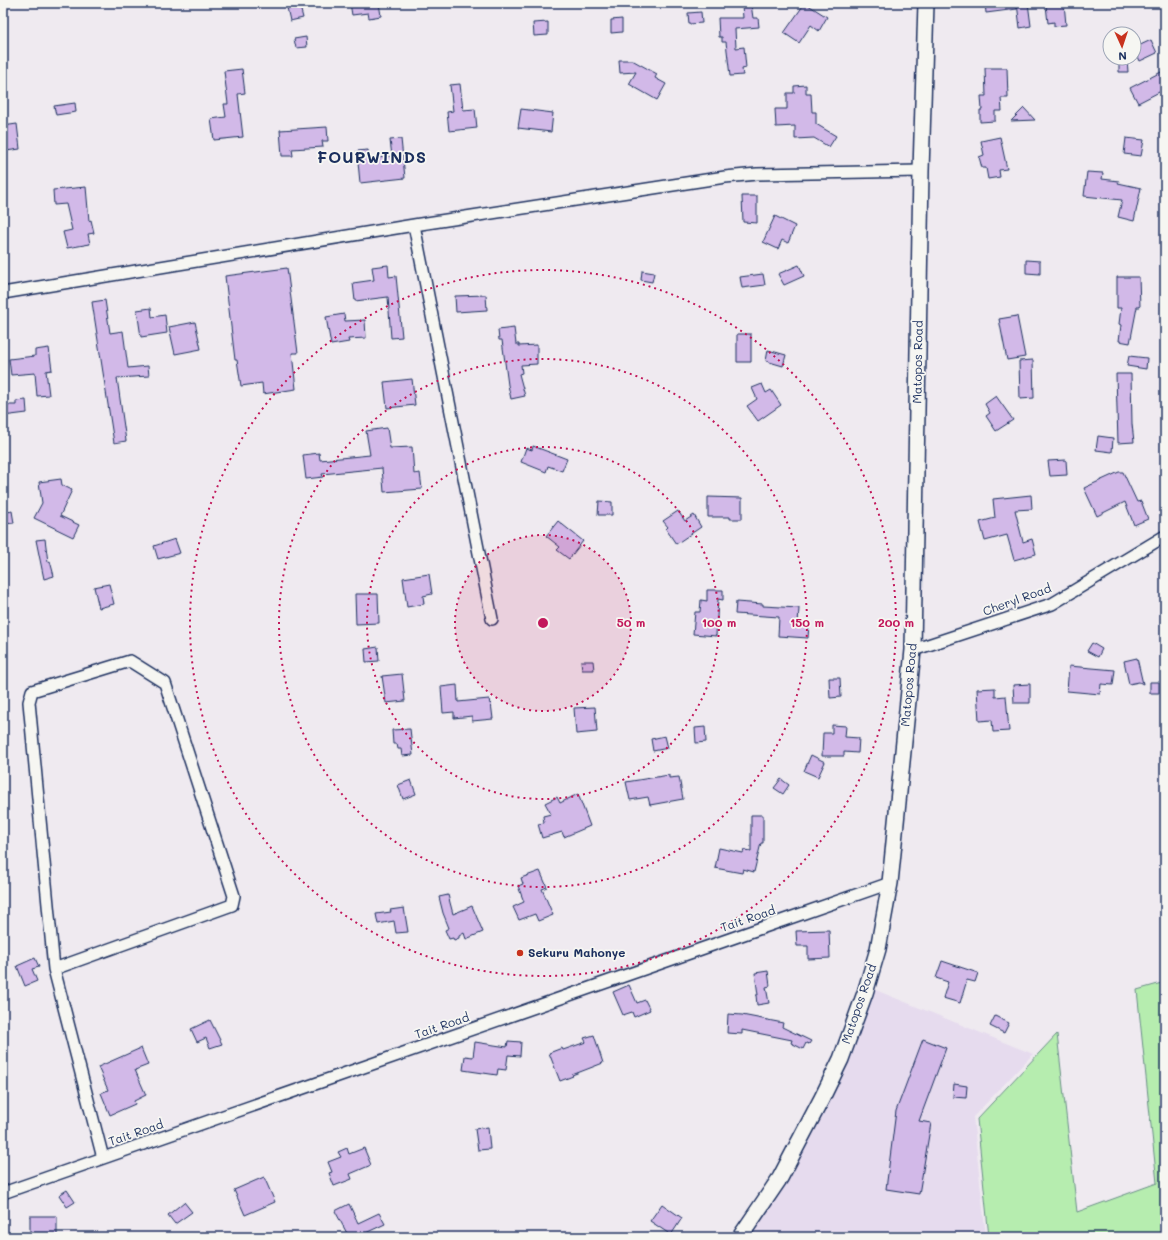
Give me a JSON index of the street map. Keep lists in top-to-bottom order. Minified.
{"streets":{"main road":["Matopos Road"],"street":["Cheryl Road","Tait Road"]},"crossings":[["Matopos Road","Cheryl Road"],["Matopos Road","Tait Road"]],"districts":["FOURWINDS"],"places":["Sekuru Mahonye"],"north":"bottom","rings":["50 m","100 m","150 m","200 m"]}
